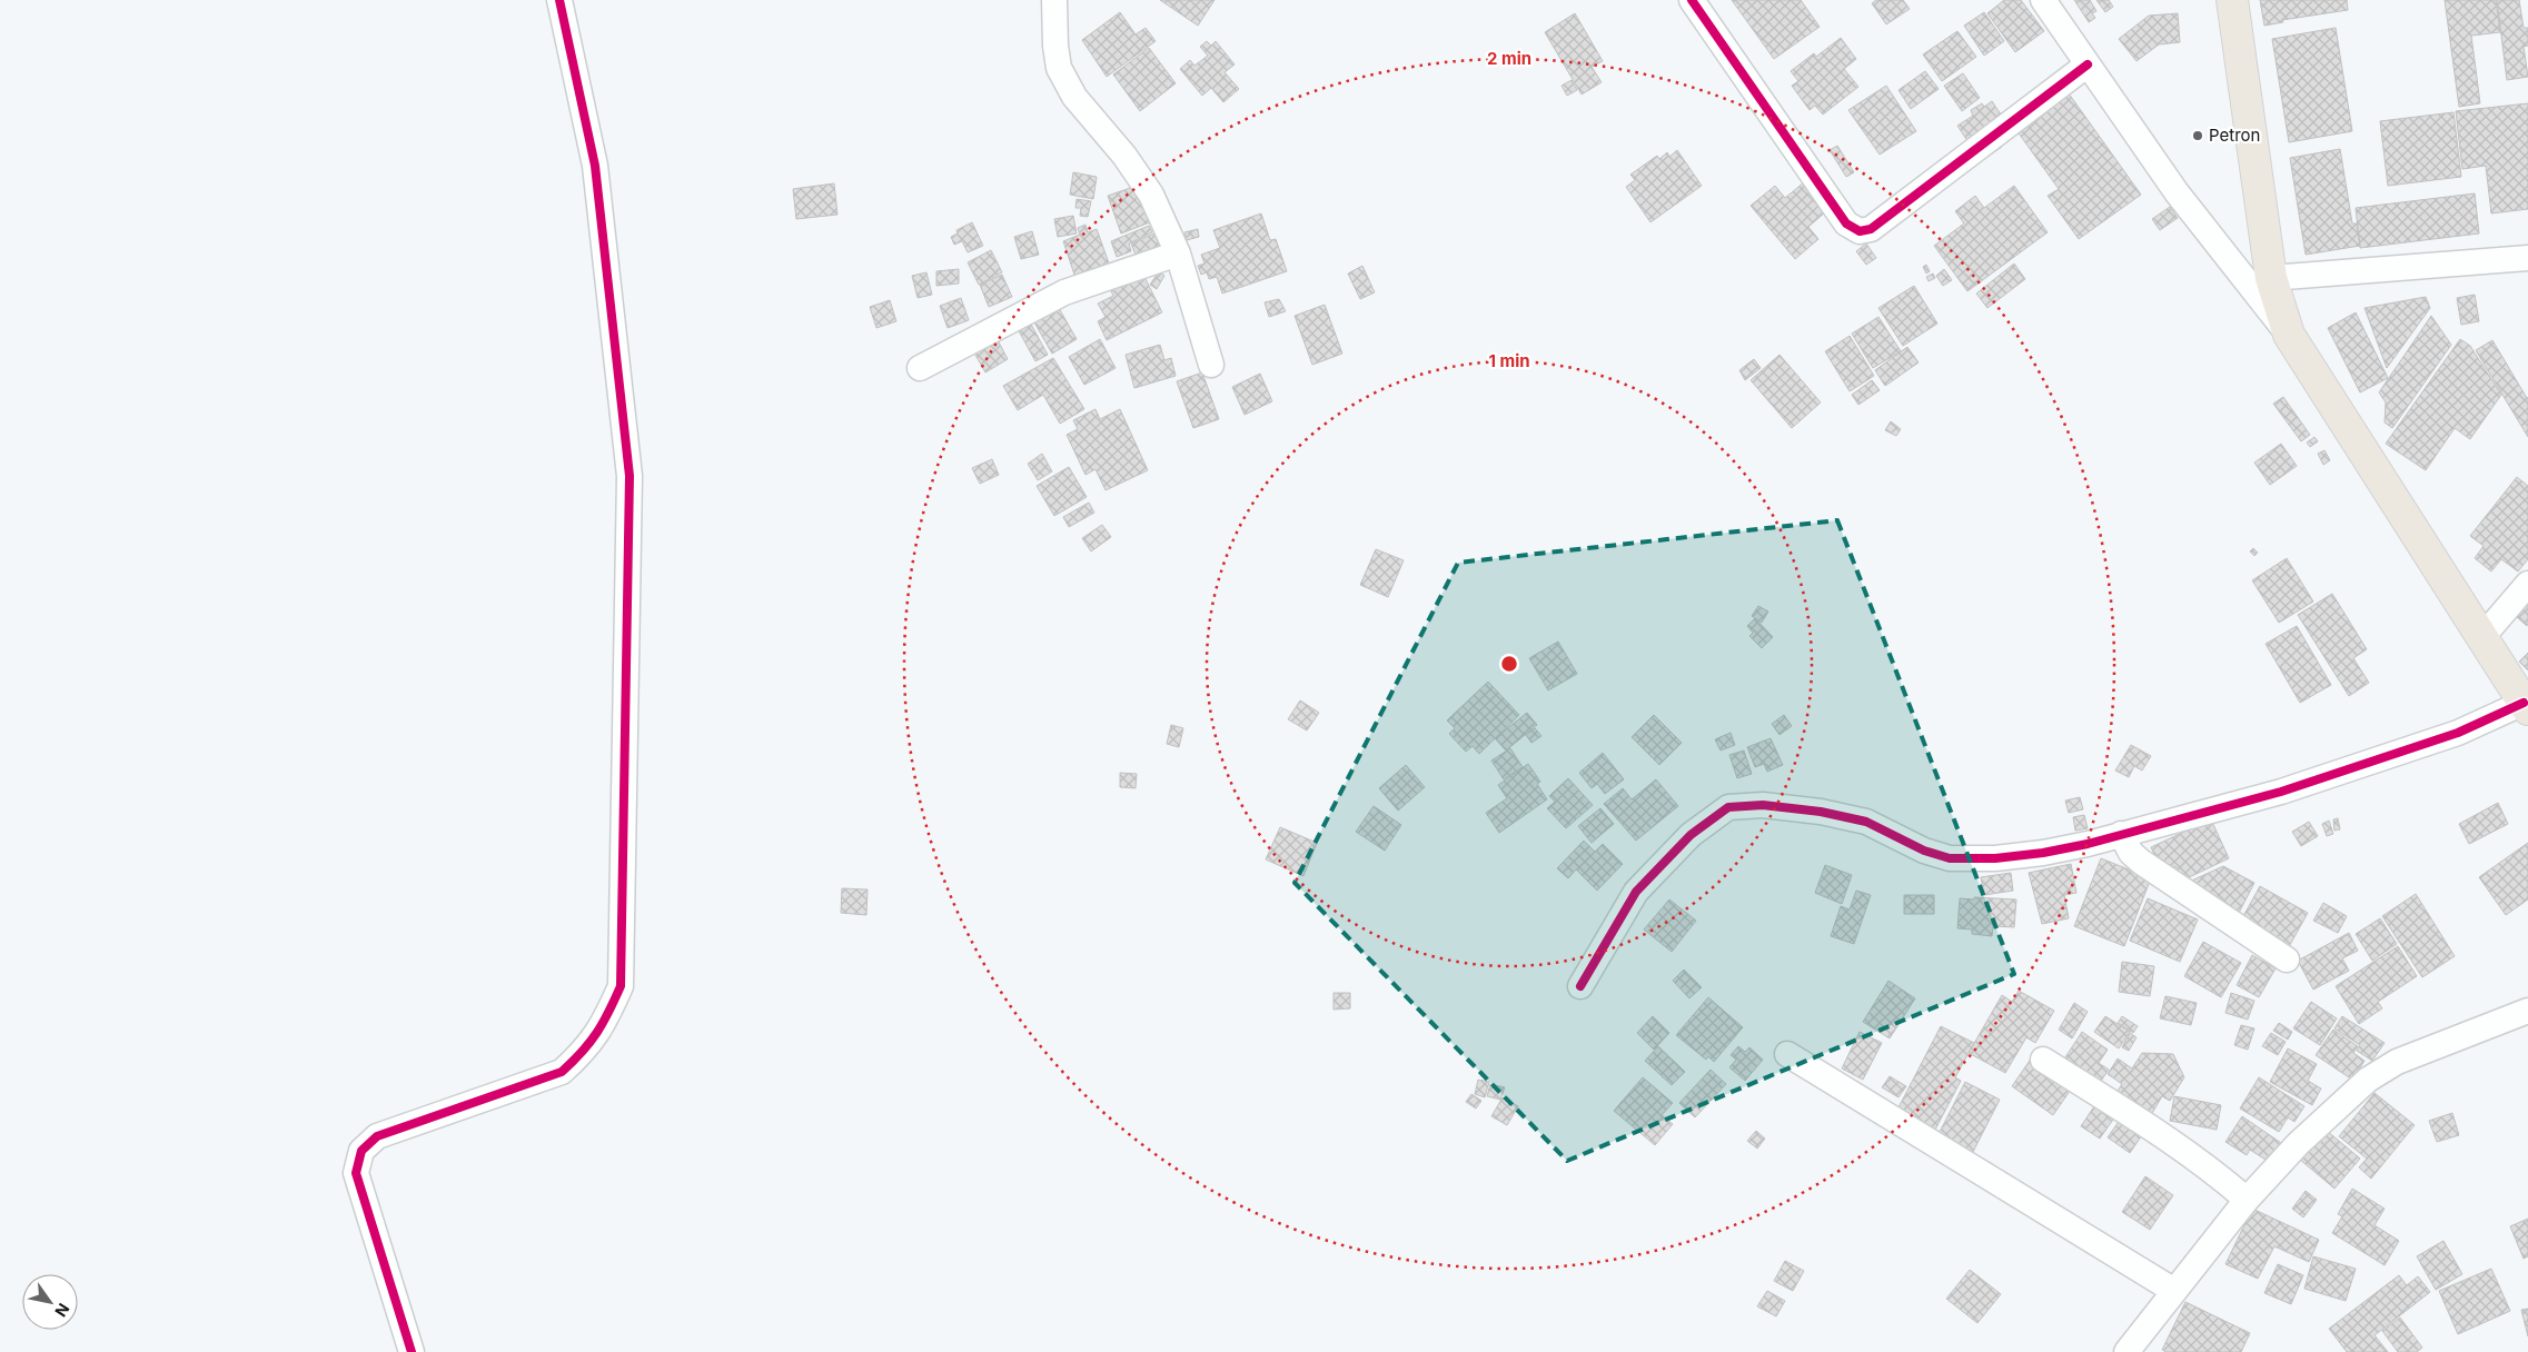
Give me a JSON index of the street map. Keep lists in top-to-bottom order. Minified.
{"places":["Petron"],"north":"bottom right","rings":["2 min","1 min"]}
